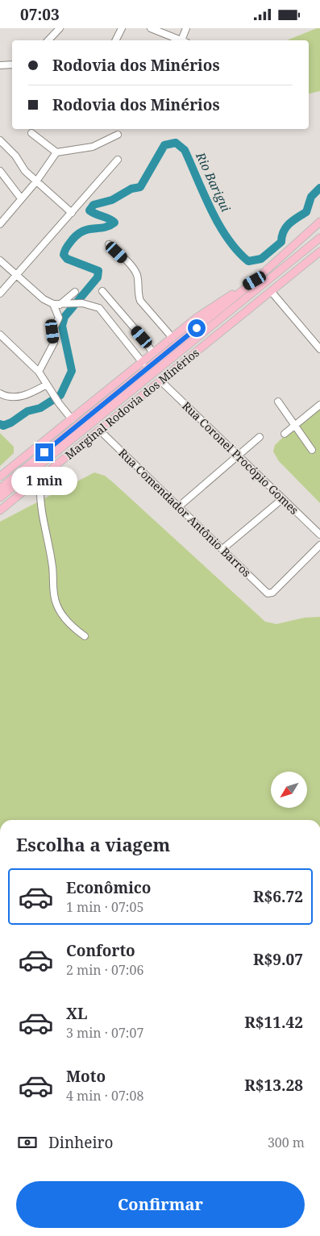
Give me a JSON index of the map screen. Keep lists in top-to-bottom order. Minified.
{"streets":{"main road":["Marginal Rodovia dos Minérios"],"street":["Rua Coronel Procópio Gomes","Rua Comendador Antônio Barros"]},"crossings":[["Marginal Rodovia dos Minérios","Rua Coronel Procópio Gomes"],["Marginal Rodovia dos Minérios","Rua Comendador Antônio Barros"]],"water":["Rio Barigui"],"north":"bottom left","page":{"status":"07:03","banner":["Rodovia dos Minérios","Rodovia dos Minérios"],"bubble":"1 min","heading":"Escolha a viagem","list":[{"name":"Econômico","note":"1 min · 07:05","value":"R$6.72"},{"name":"Conforto","note":"2 min · 07:06","value":"R$9.07"},{"name":"XL","note":"3 min · 07:07","value":"R$11.42"},{"name":"Moto","note":"4 min · 07:08","value":"R$13.28"}],"pay":["Dinheiro","300 m"],"buttons":"Confirmar"}}
